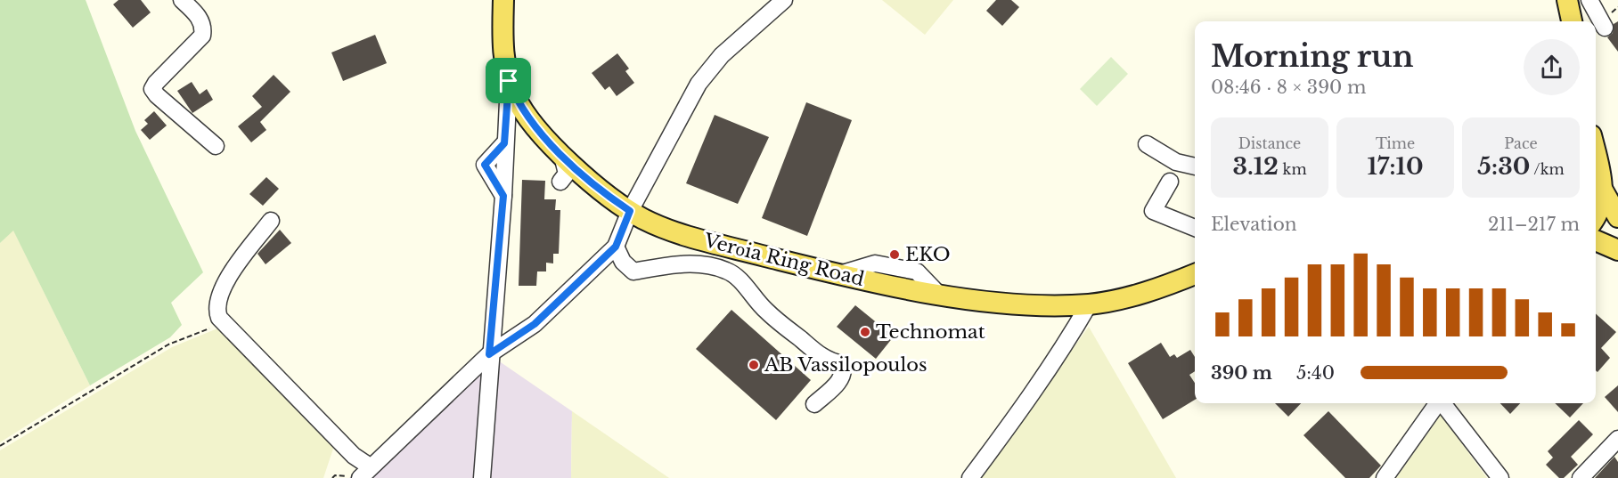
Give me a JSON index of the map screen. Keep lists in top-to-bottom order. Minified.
{"streets":{"main road":["Verοia Ring Road"]},"places":["EKO","Technomat","AB Vassilopoulos"],"page":{"heading":["Morning run","08:46 · 8 × 390 m"],"stats":[["Distance","3.12 km"],["Time","17:10"],["Pace","5:30 /km"]],"chart":["Elevation","211–217 m"],"list":[{"name":"390 m","note":"5:40"}]}}
